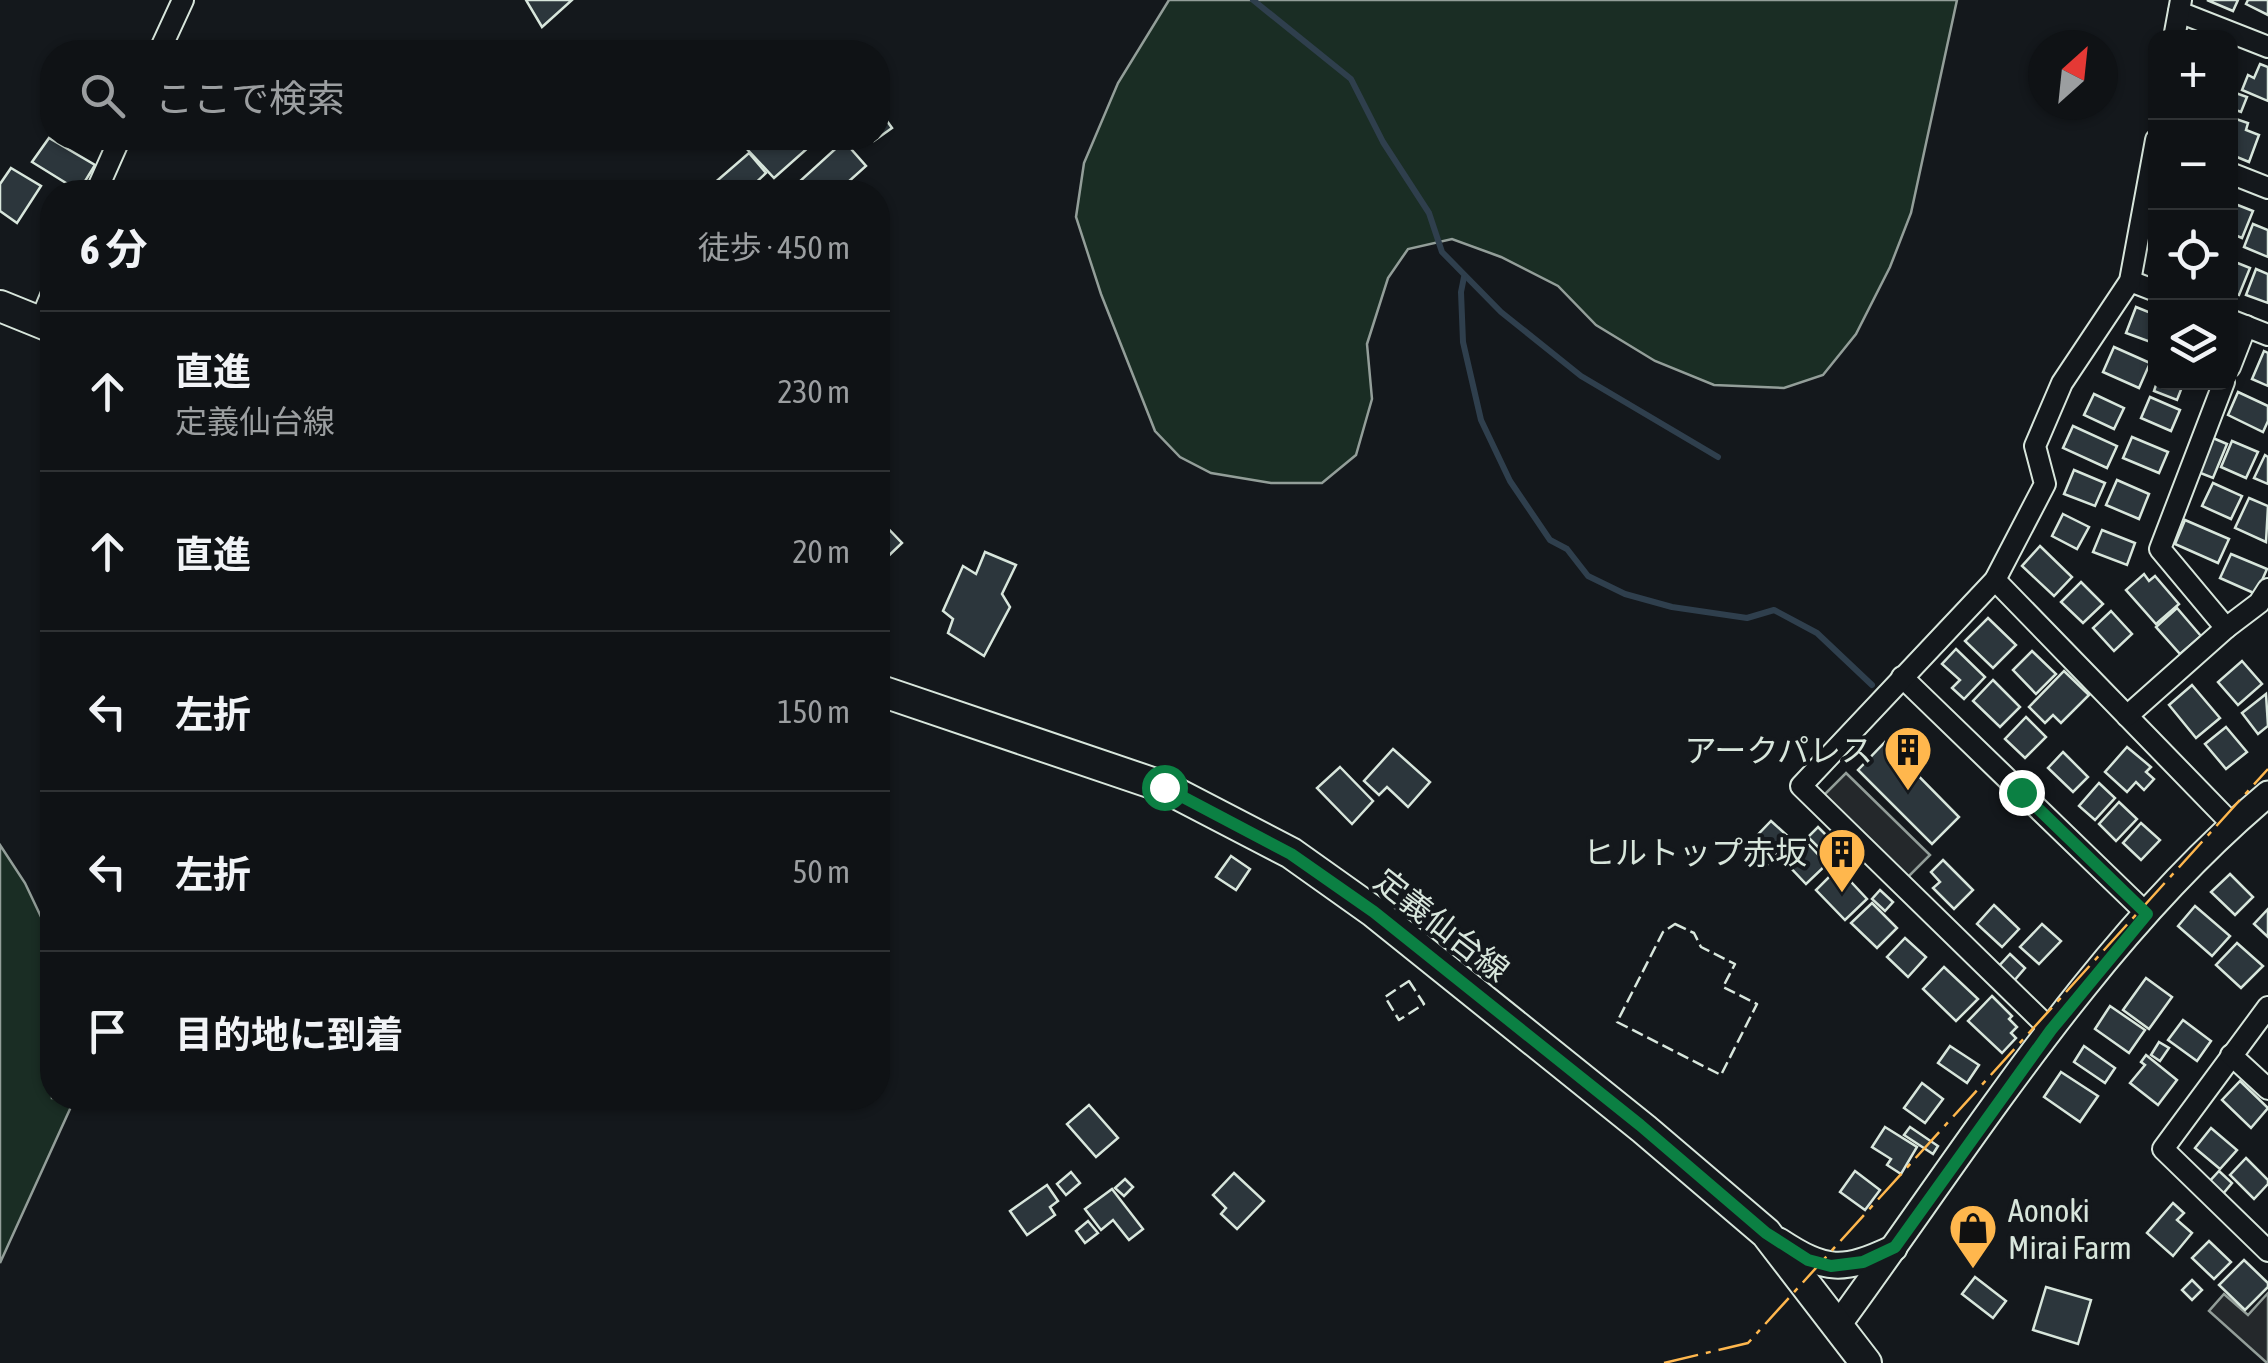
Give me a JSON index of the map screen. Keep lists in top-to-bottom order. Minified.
{"streets":{"main road":["定義仙台線"]},"places":{"building":["アークパレス","ヒルトップ赤坂"],"shop":["Aonoki Mirai Farm"]},"north":"top right","page":{"map_buttons":["+","−"],"search":"ここで検索","heading":["6 分","徒歩 · 450 m"],"list":[["直進","定義仙台線","230 m"],["直進","20 m"],["左折","150 m"],["左折","50 m"],"目的地に到着"]}}
